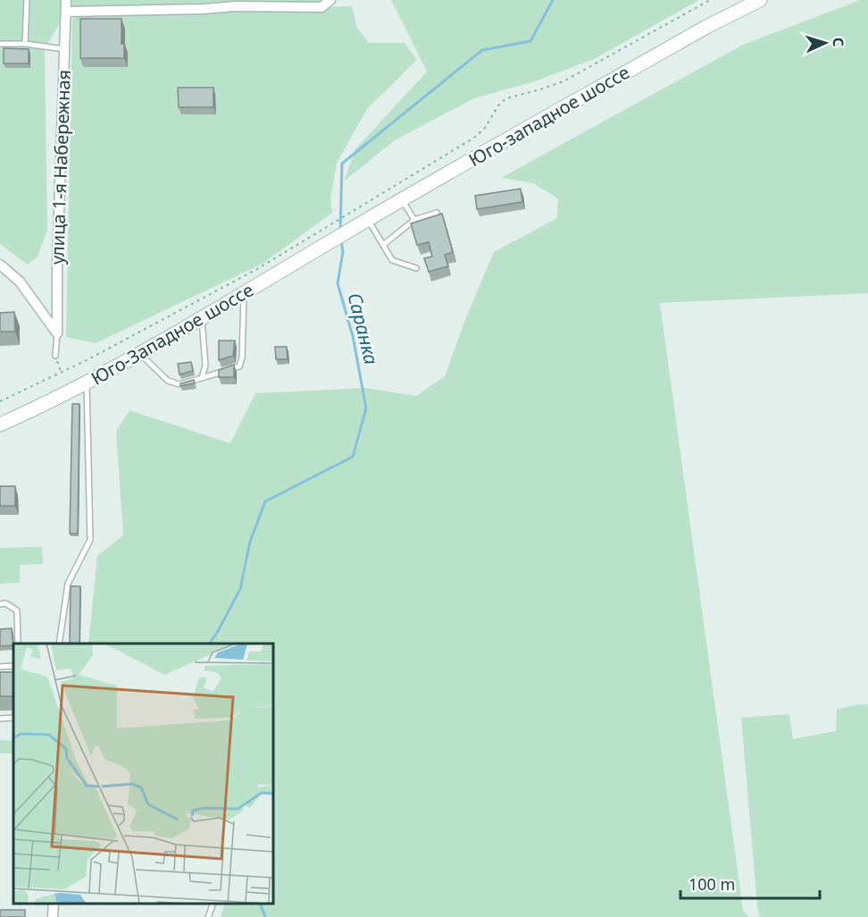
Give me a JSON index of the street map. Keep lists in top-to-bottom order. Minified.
{"streets":{"main road":["Юго-западное шоссе","Юго-Западное шоссе"],"street":["улица 1-я Набережная"]},"crossings":[["Юго-западное шоссе","Юго-Западное шоссе"]],"water":["Саранка"],"scale_bar":"100 m","north":"right"}
